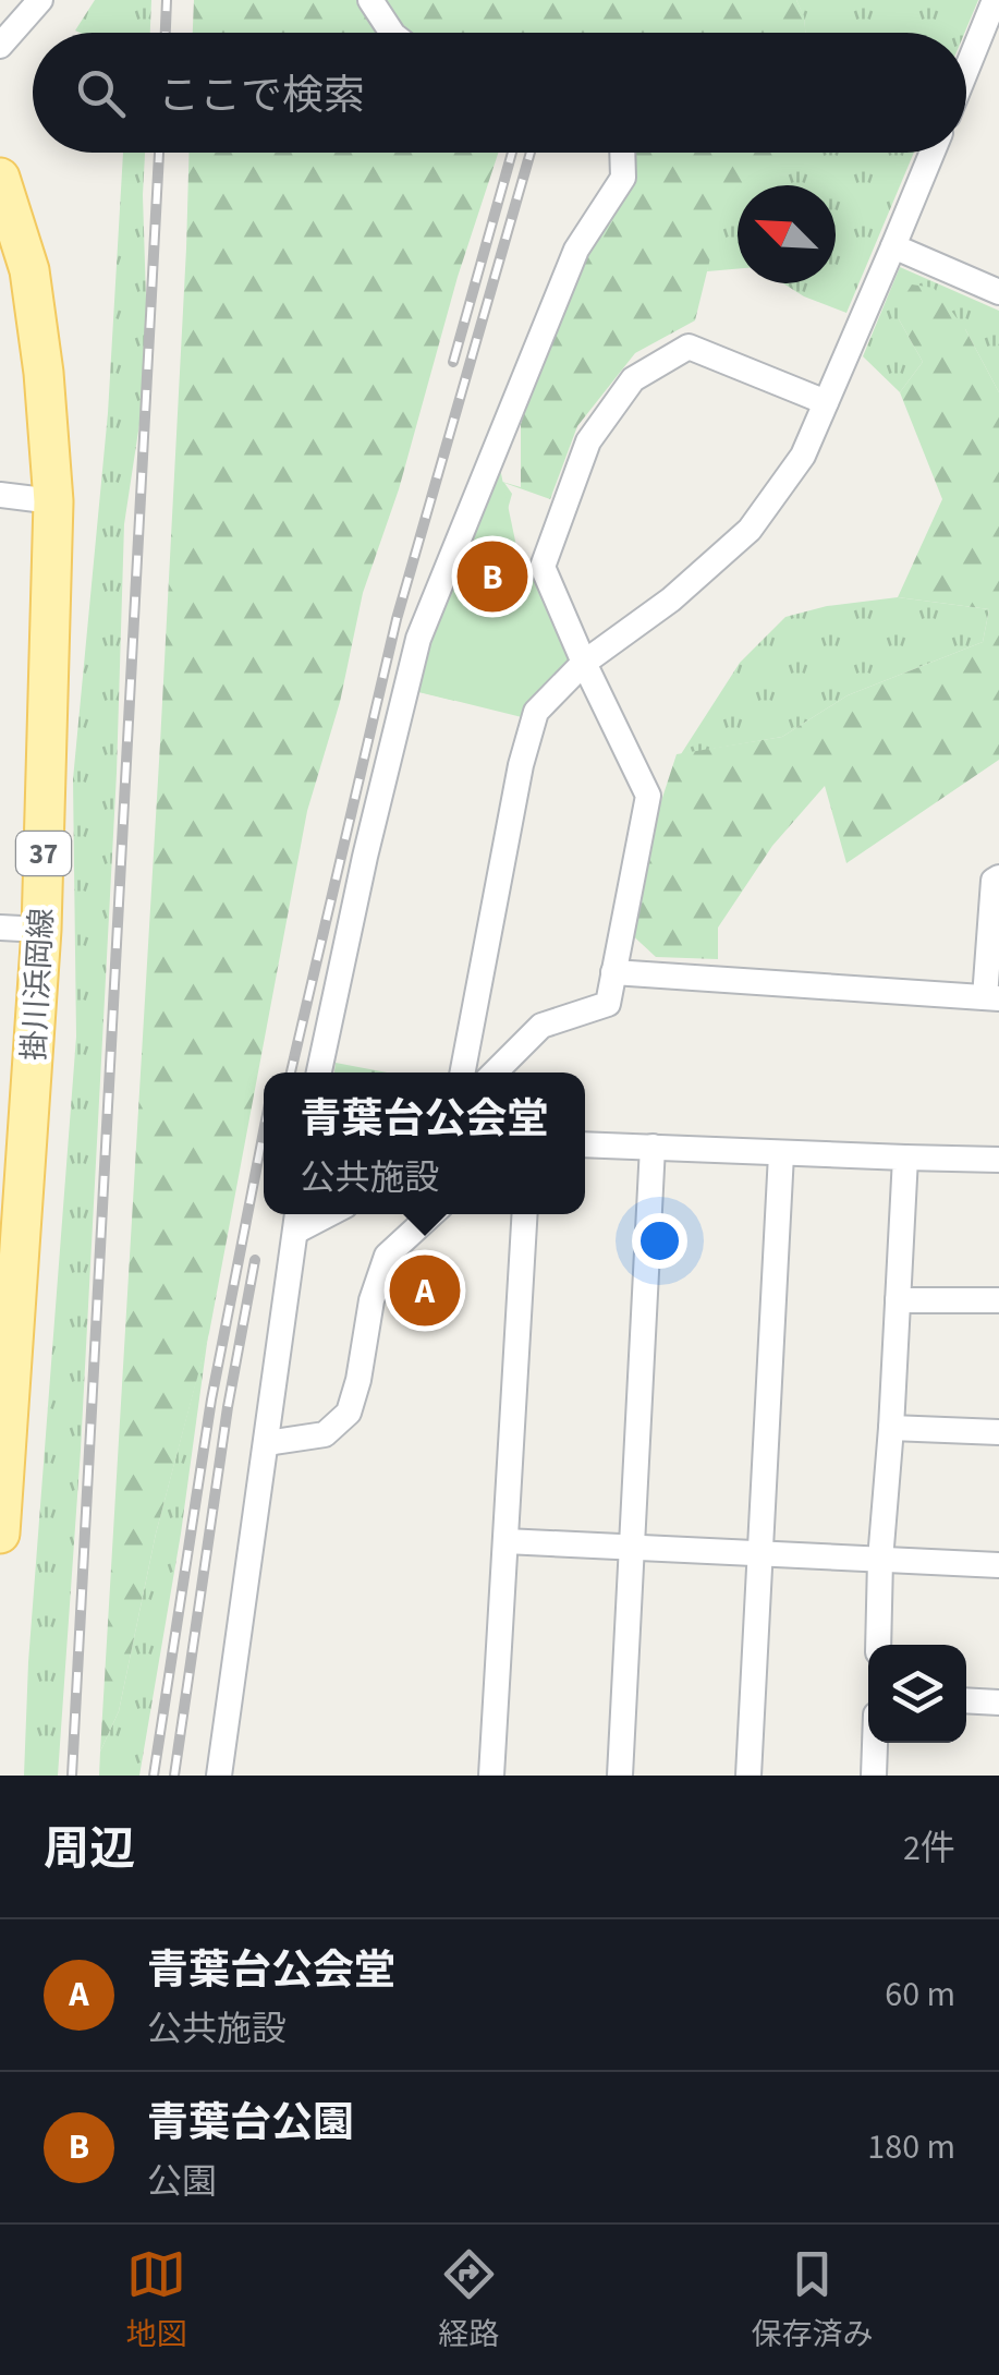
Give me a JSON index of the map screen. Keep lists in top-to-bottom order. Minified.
{"streets":{"main road":["37","掛川浜岡線"]},"north":"top left","page":{"search":"ここで検索","pins":["B","A"],"popup":["青葉台公会堂","公共施設"],"heading":["周辺","2件"],"list":[{"mark":"A","name":"青葉台公会堂","note":"公共施設","value":"60 m"},{"mark":"B","name":"青葉台公園","note":"公園","value":"180 m"}],"nav":["地図","経路","保存済み"]}}
